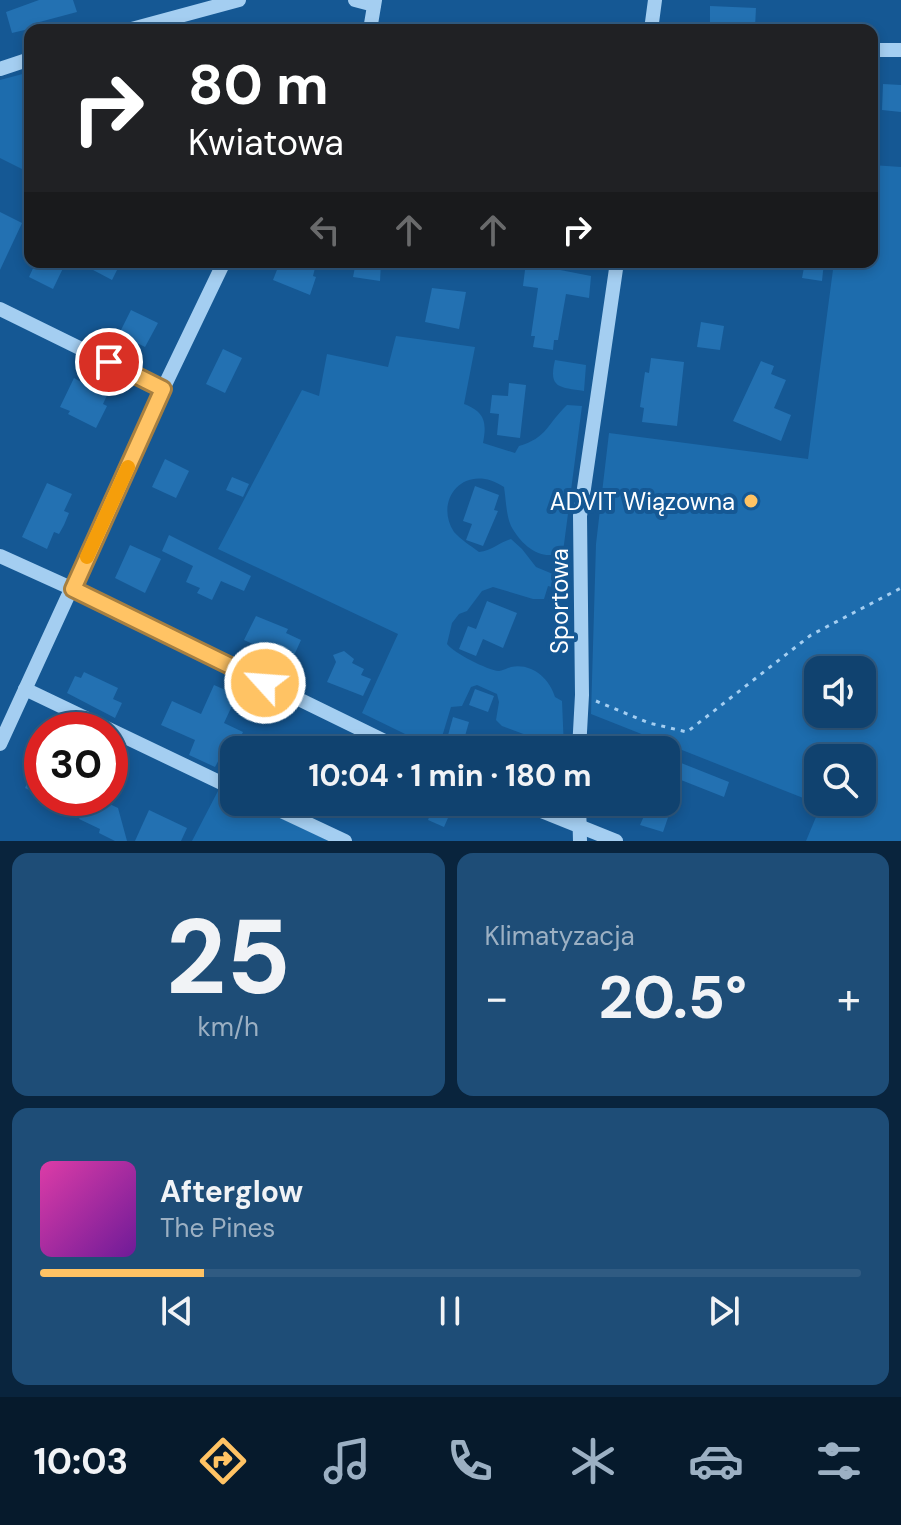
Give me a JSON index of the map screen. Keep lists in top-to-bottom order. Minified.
{"streets":{"street":["Sportowa"]},"places":["ADVIT Wiązowna"],"page":{"turn":["80 m","Kwiatowa"],"limit":"30","trip":"10:04 · 1 min · 180 m","tile":[["25","km/h"],"Klimatyzacja"],"heat":["−","20.5°","+"],"song":["Afterglow","The Pines"],"tabs":"10:03"}}
